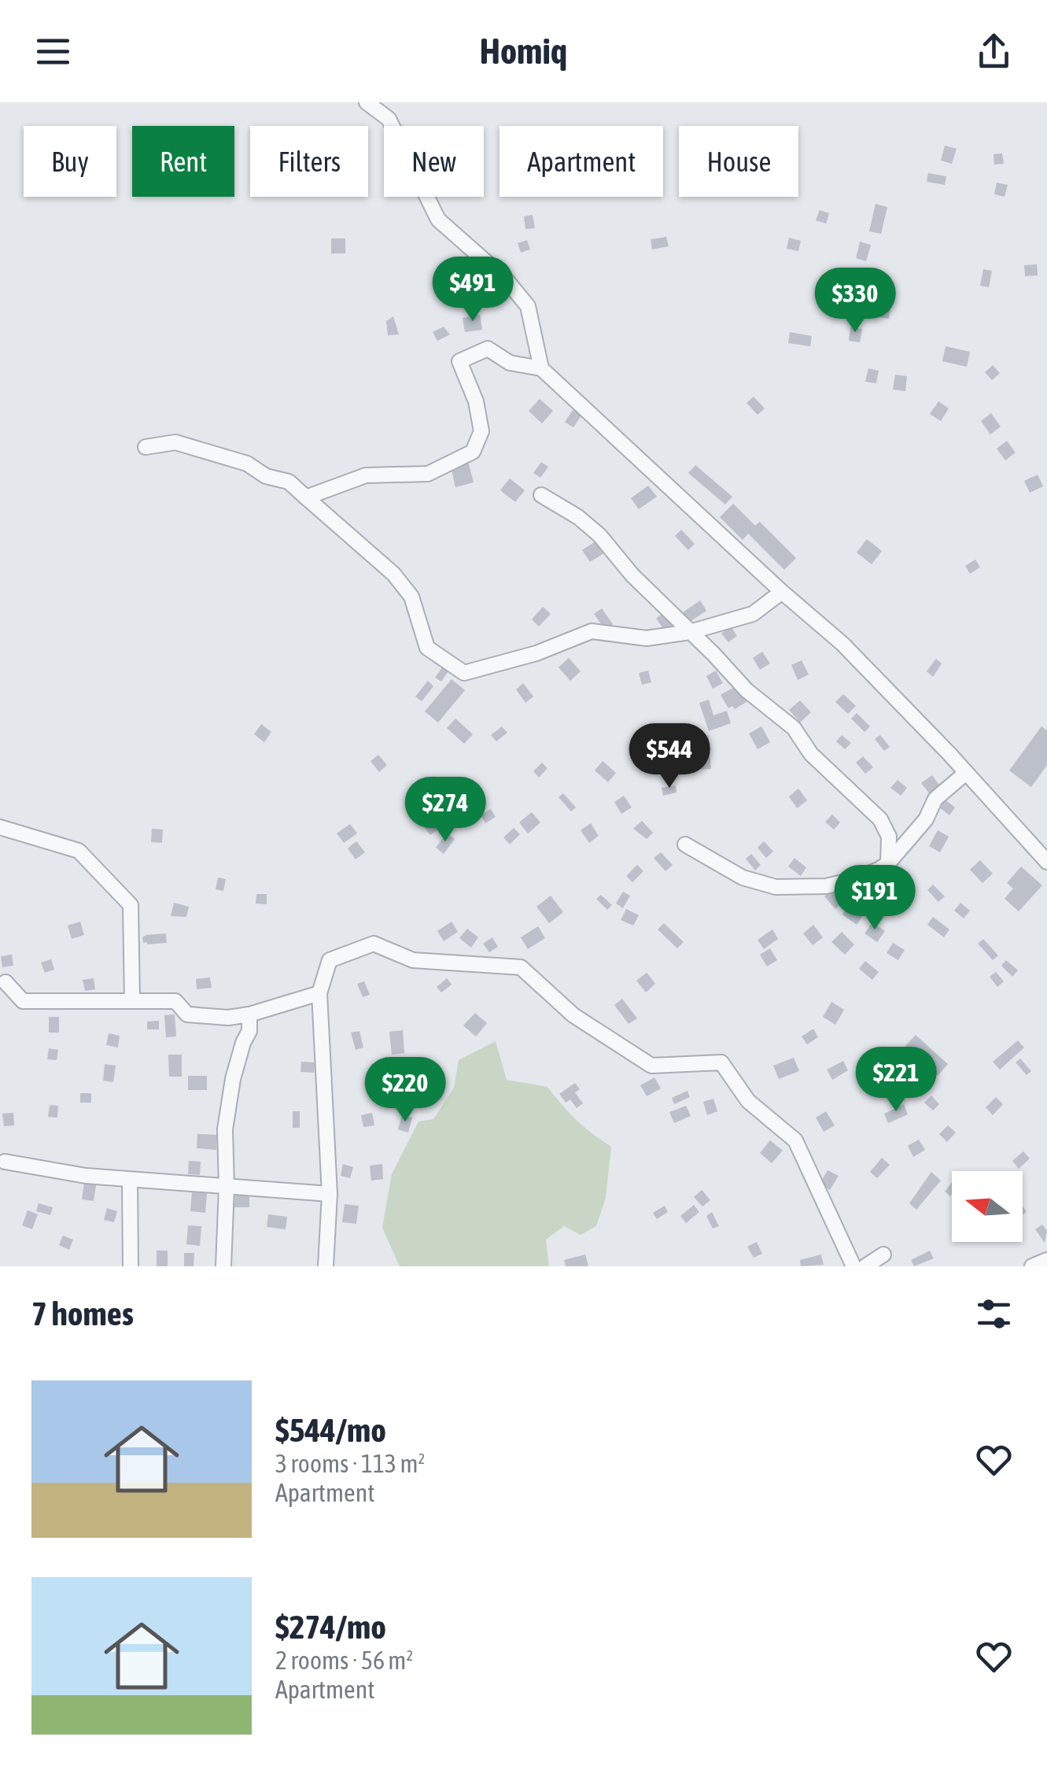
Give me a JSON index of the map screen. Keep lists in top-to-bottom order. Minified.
{"north":"left","page":{"header":"Homiq","chip":["Buy","Rent","Filters","New","Apartment","House"],"price":["$491","$330","$544","$274","$191","$221","$220"],"heading":"7 homes","list":[{"name":"$544/mo","note":"3 rooms · 113 m² · Apartment"},{"name":"$274/mo","note":"2 rooms · 56 m² · Apartment"}]}}
